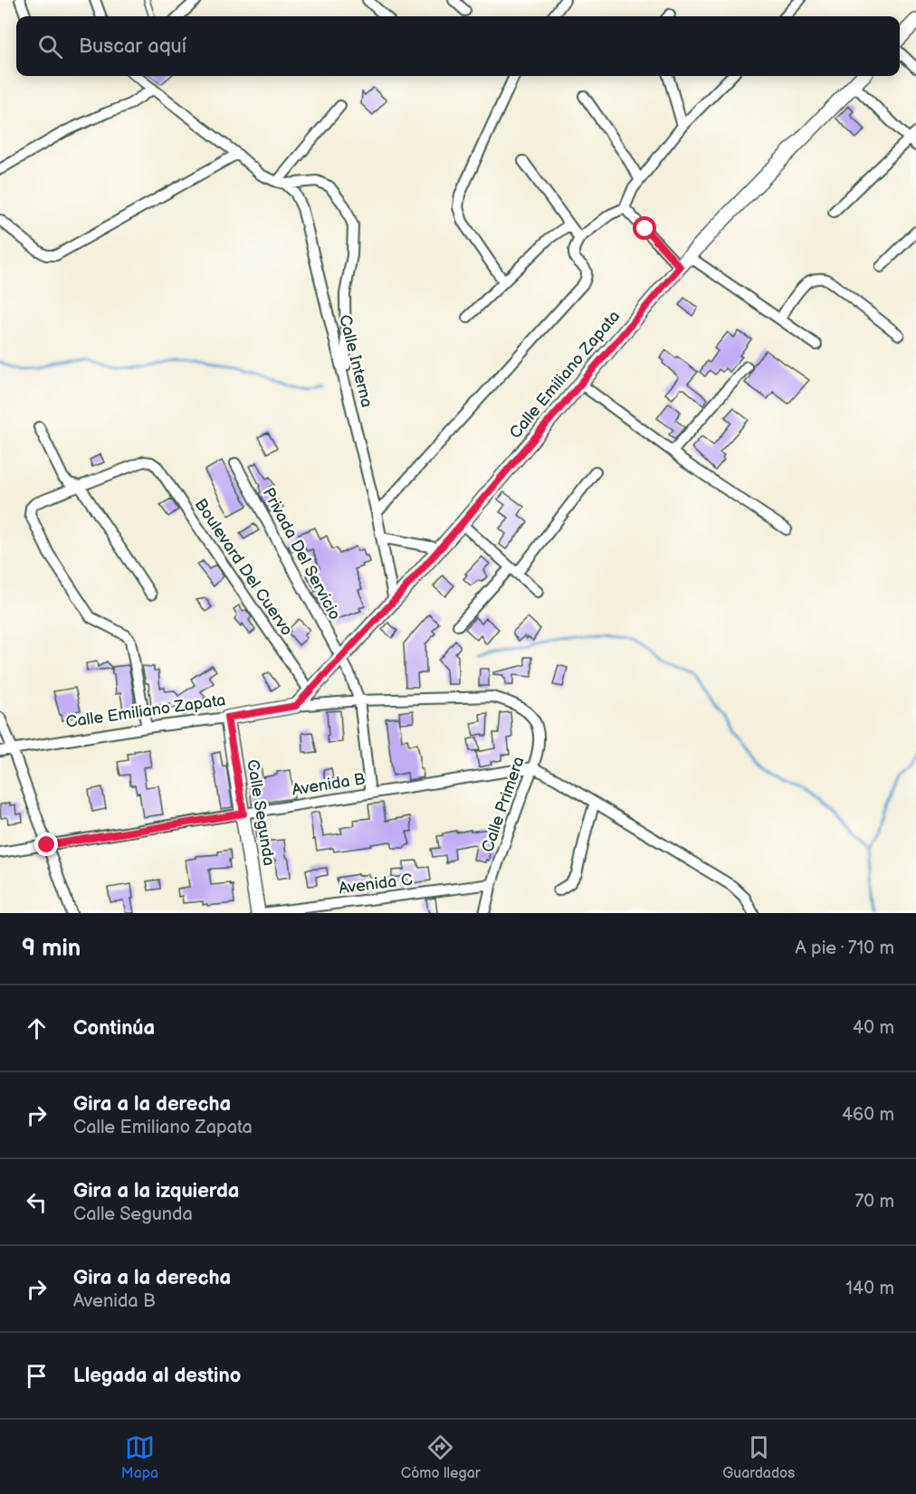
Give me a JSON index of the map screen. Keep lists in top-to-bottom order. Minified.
{"streets":{"main road":["Calle Emiliano Zapata","Calle Segunda"],"street":["Calle Interna","Privada Del Servicio","Boulevard Del Cuervo","Avenida B","Calle Primera","Avenida C"]},"crossings":[["Calle Interna","Calle Emiliano Zapata"],["Calle Emiliano Zapata","Privada Del Servicio"],["Calle Emiliano Zapata","Boulevard Del Cuervo"],["Calle Emiliano Zapata","Calle Primera"],["Calle Emiliano Zapata","Calle Segunda"],["Privada Del Servicio","Avenida B"],["Avenida B","Calle Primera"],["Avenida B","Calle Segunda"],["Calle Primera","Avenida C"]],"page":{"search":"Buscar aquí","heading":["9 min","A pie · 710 m"],"list":[["Continúa","40 m"],["Gira a la derecha","Calle Emiliano Zapata","460 m"],["Gira a la izquierda","Calle Segunda","70 m"],["Gira a la derecha","Avenida B","140 m"],"Llegada al destino"],"nav":["Mapa","Cómo llegar","Guardados"]}}
